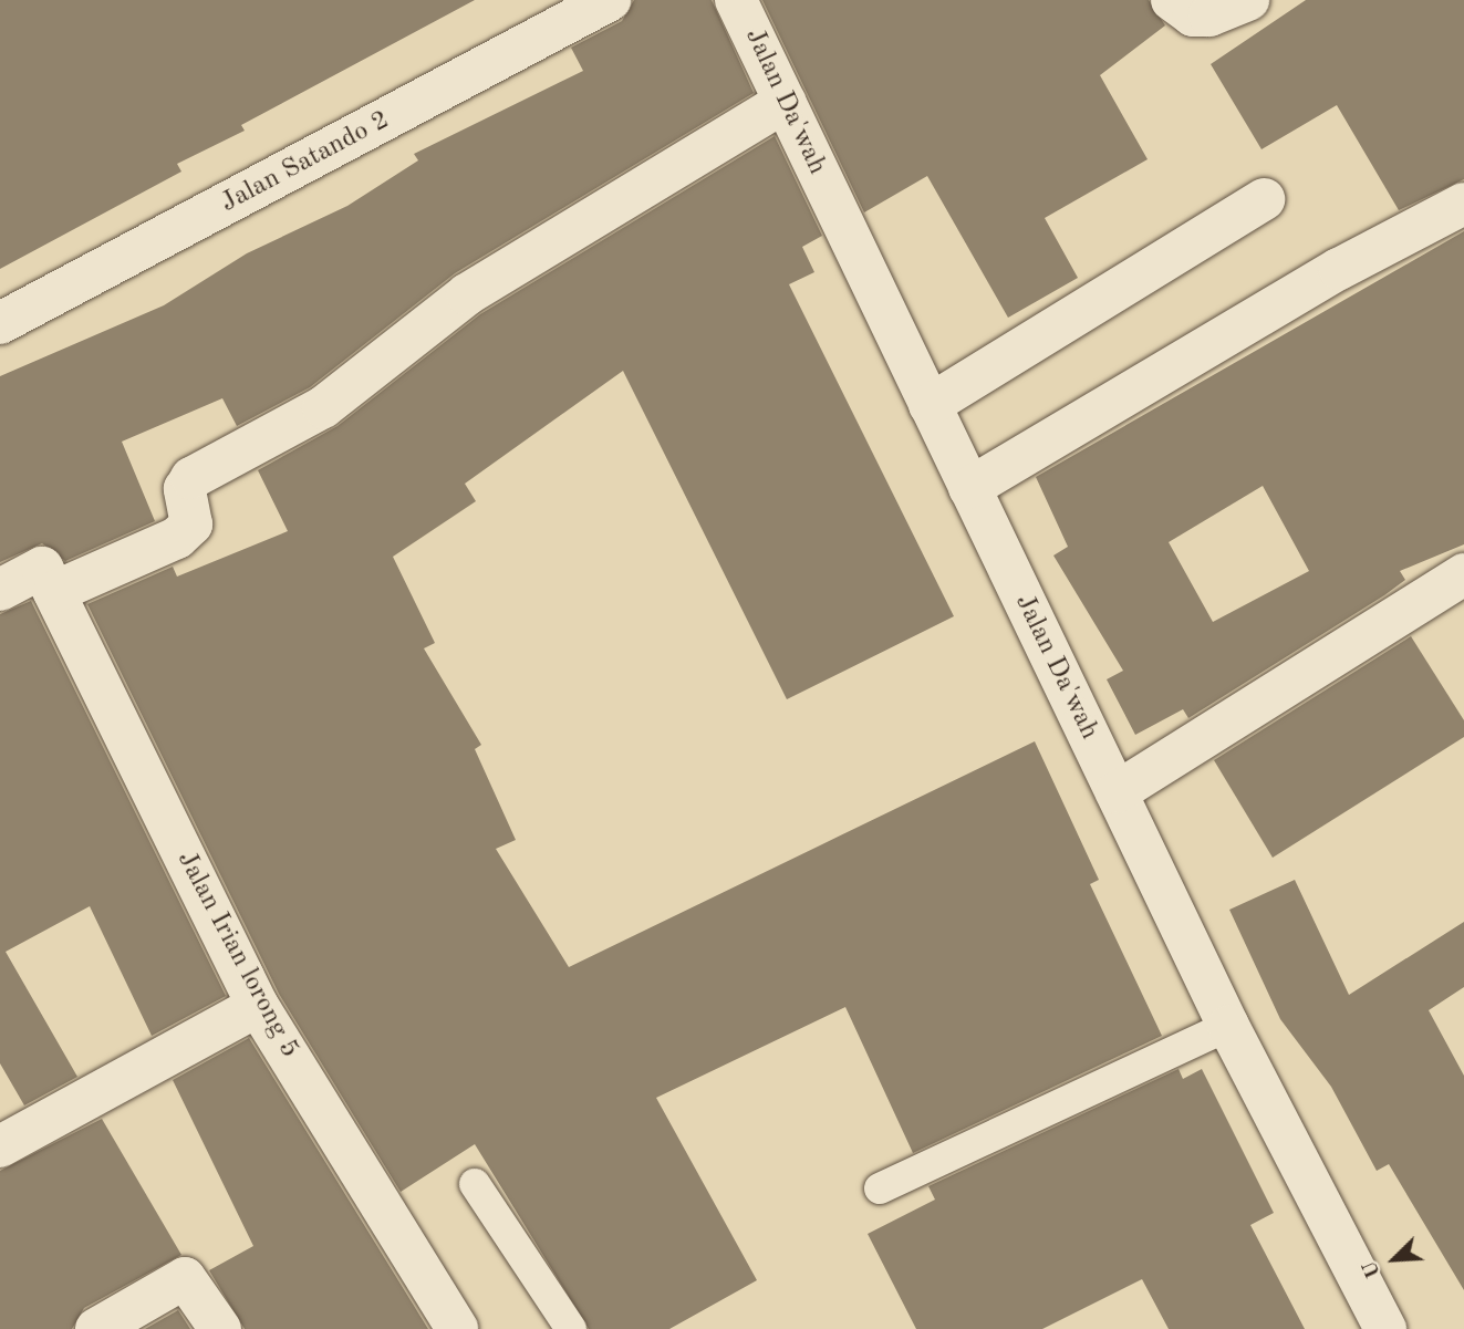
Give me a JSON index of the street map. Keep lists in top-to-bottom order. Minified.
{"streets":{"street":["Jalan Da'wah","Jalan Satando 2","Jalan Irian lorong 5"]},"north":"bottom left"}
